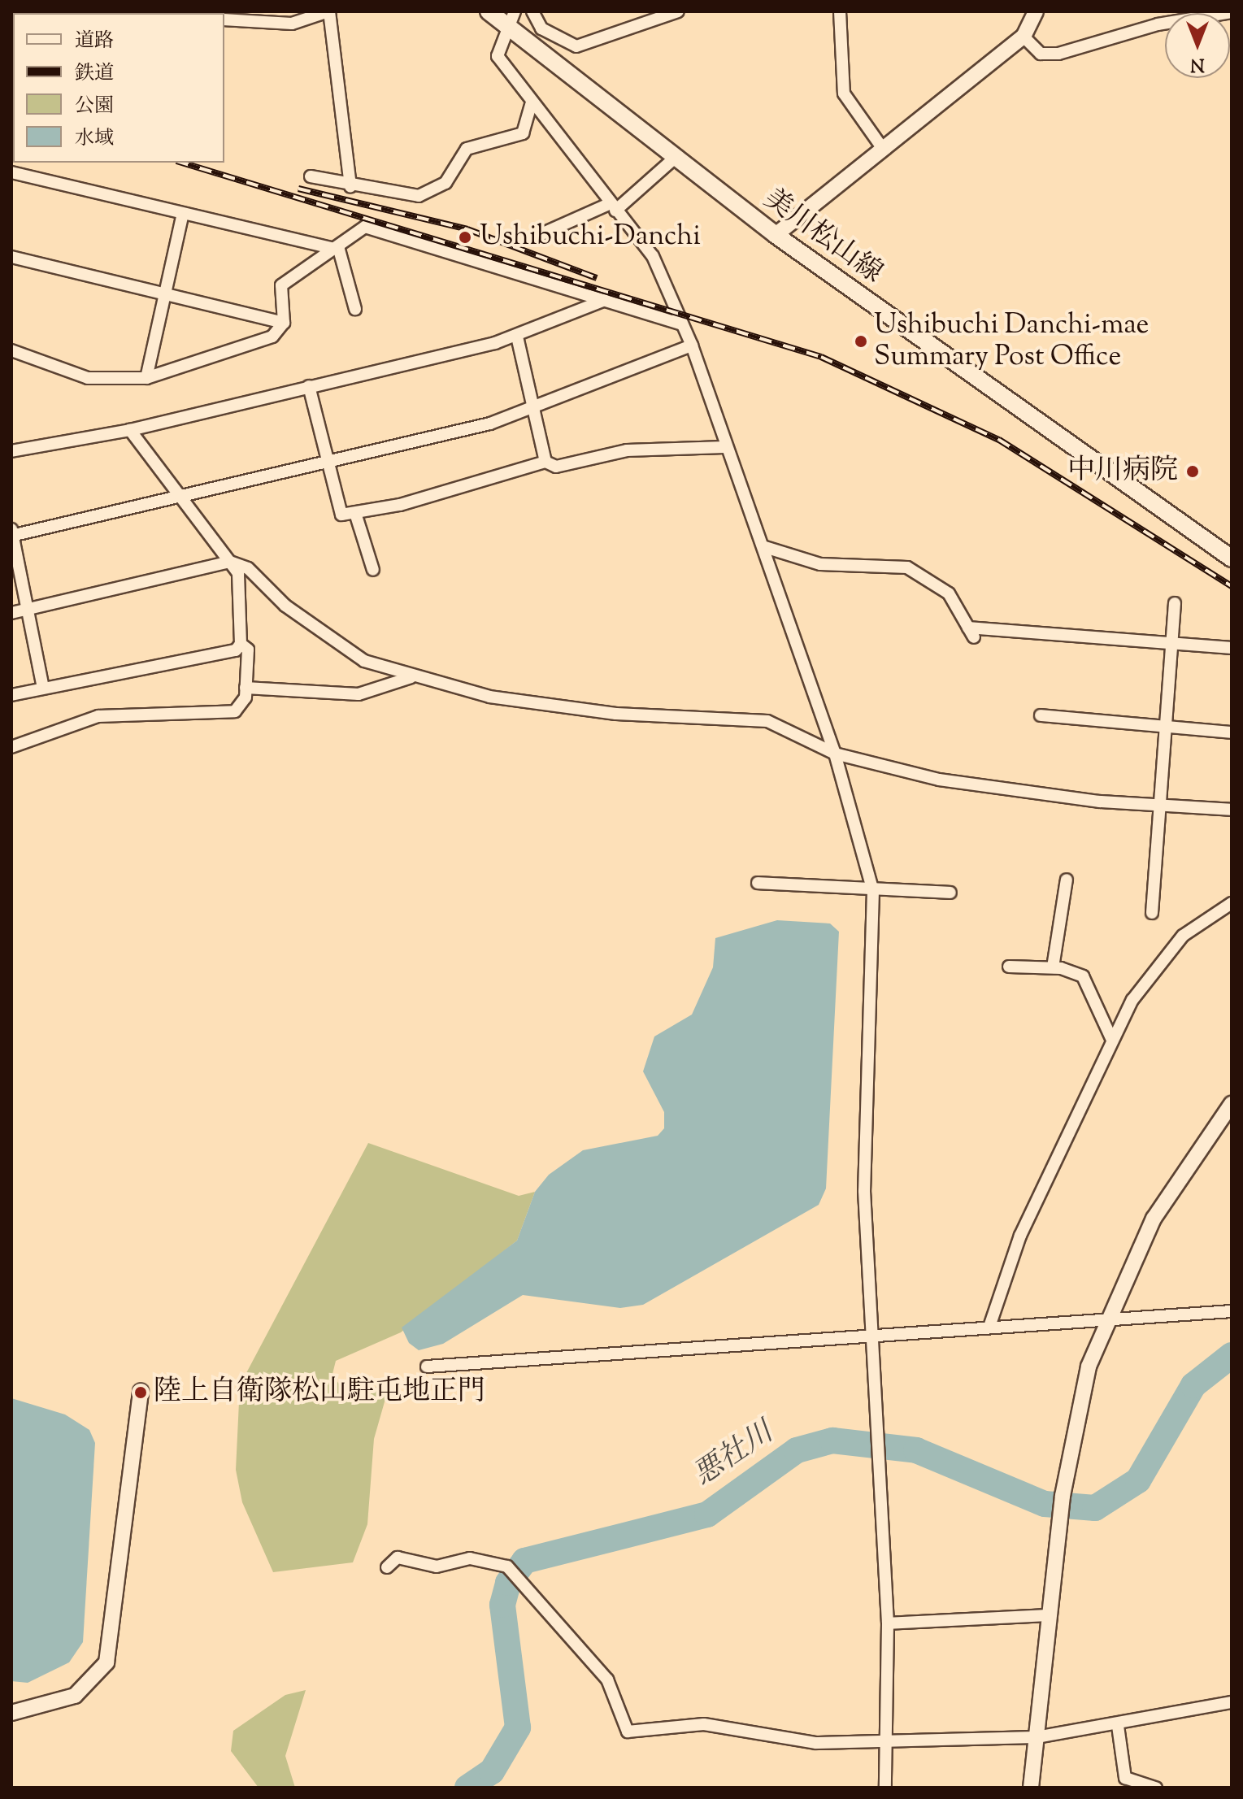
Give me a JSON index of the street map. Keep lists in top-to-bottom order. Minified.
{"streets":{"main road":["美川松山線"]},"water":["悪社川"],"places":["Ushibuchi-Danchi","Ushibuchi Danchi-mae Summary Post Office","中川病院","陸上自衛隊松山駐屯地正門"],"legend":["道路","鉄道","公園","水域"],"north":"bottom"}
